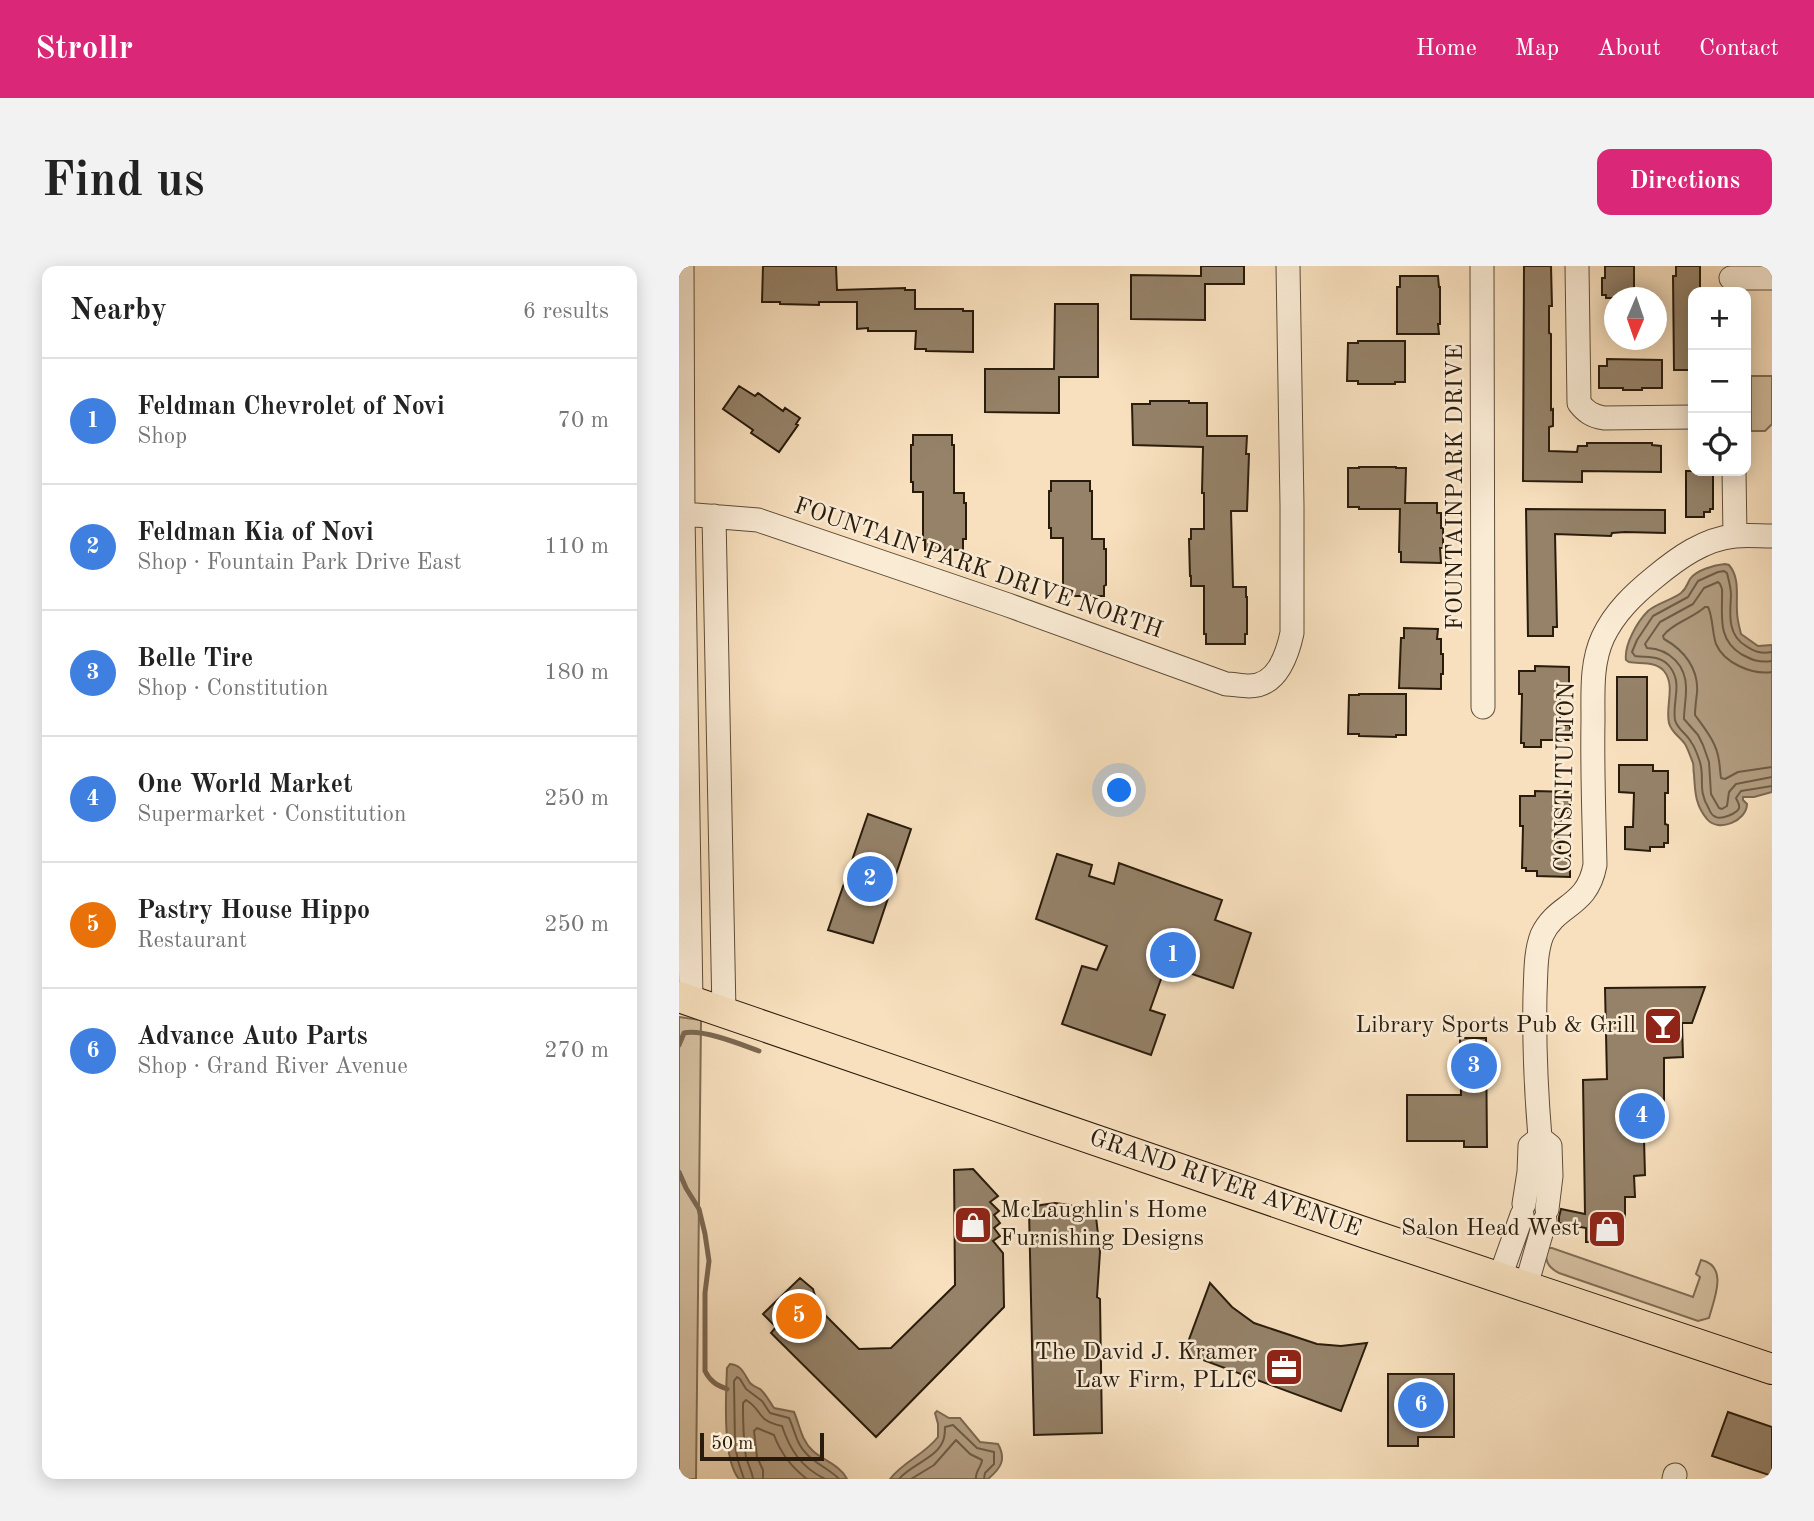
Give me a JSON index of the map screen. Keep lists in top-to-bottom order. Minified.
{"streets":{"main road":["GRAND RIVER AVENUE"],"street":["FOUNTAINPARK DRIVE","FOUNTAIN PARK DRIVE NORTH","CONSTITUTION"]},"crossings":[["CONSTITUTION","GRAND RIVER AVENUE"]],"places":{"bar":["Library Sports Pub & Grill"],"shop":["McLaughlin's Home Furnishing Designs","Salon Head West"],"office":["The David J. Kramer Law Firm, PLLC"]},"scale_bar":"50 m","north":"bottom","page":{"header":"Strollr","nav":["Home","Map","About","Contact"],"buttons":"Directions","title":"Find us","heading":["Nearby","6 results"],"map_buttons":["+","−"],"list":[{"mark":"1","name":"Feldman Chevrolet of Novi","note":"Shop","value":"70 m"},{"mark":"2","name":"Feldman Kia of Novi","note":"Shop · Fountain Park Drive East","value":"110 m"},{"mark":"3","name":"Belle Tire","note":"Shop · Constitution","value":"180 m"},{"mark":"4","name":"One World Market","note":"Supermarket · Constitution","value":"250 m"},{"mark":"5","name":"Pastry House Hippo","note":"Restaurant","value":"250 m"},{"mark":"6","name":"Advance Auto Parts","note":"Shop · Grand River Avenue","value":"270 m"}],"pins":["2","1","3","4","5","6"],"scale":"50 m"}}
